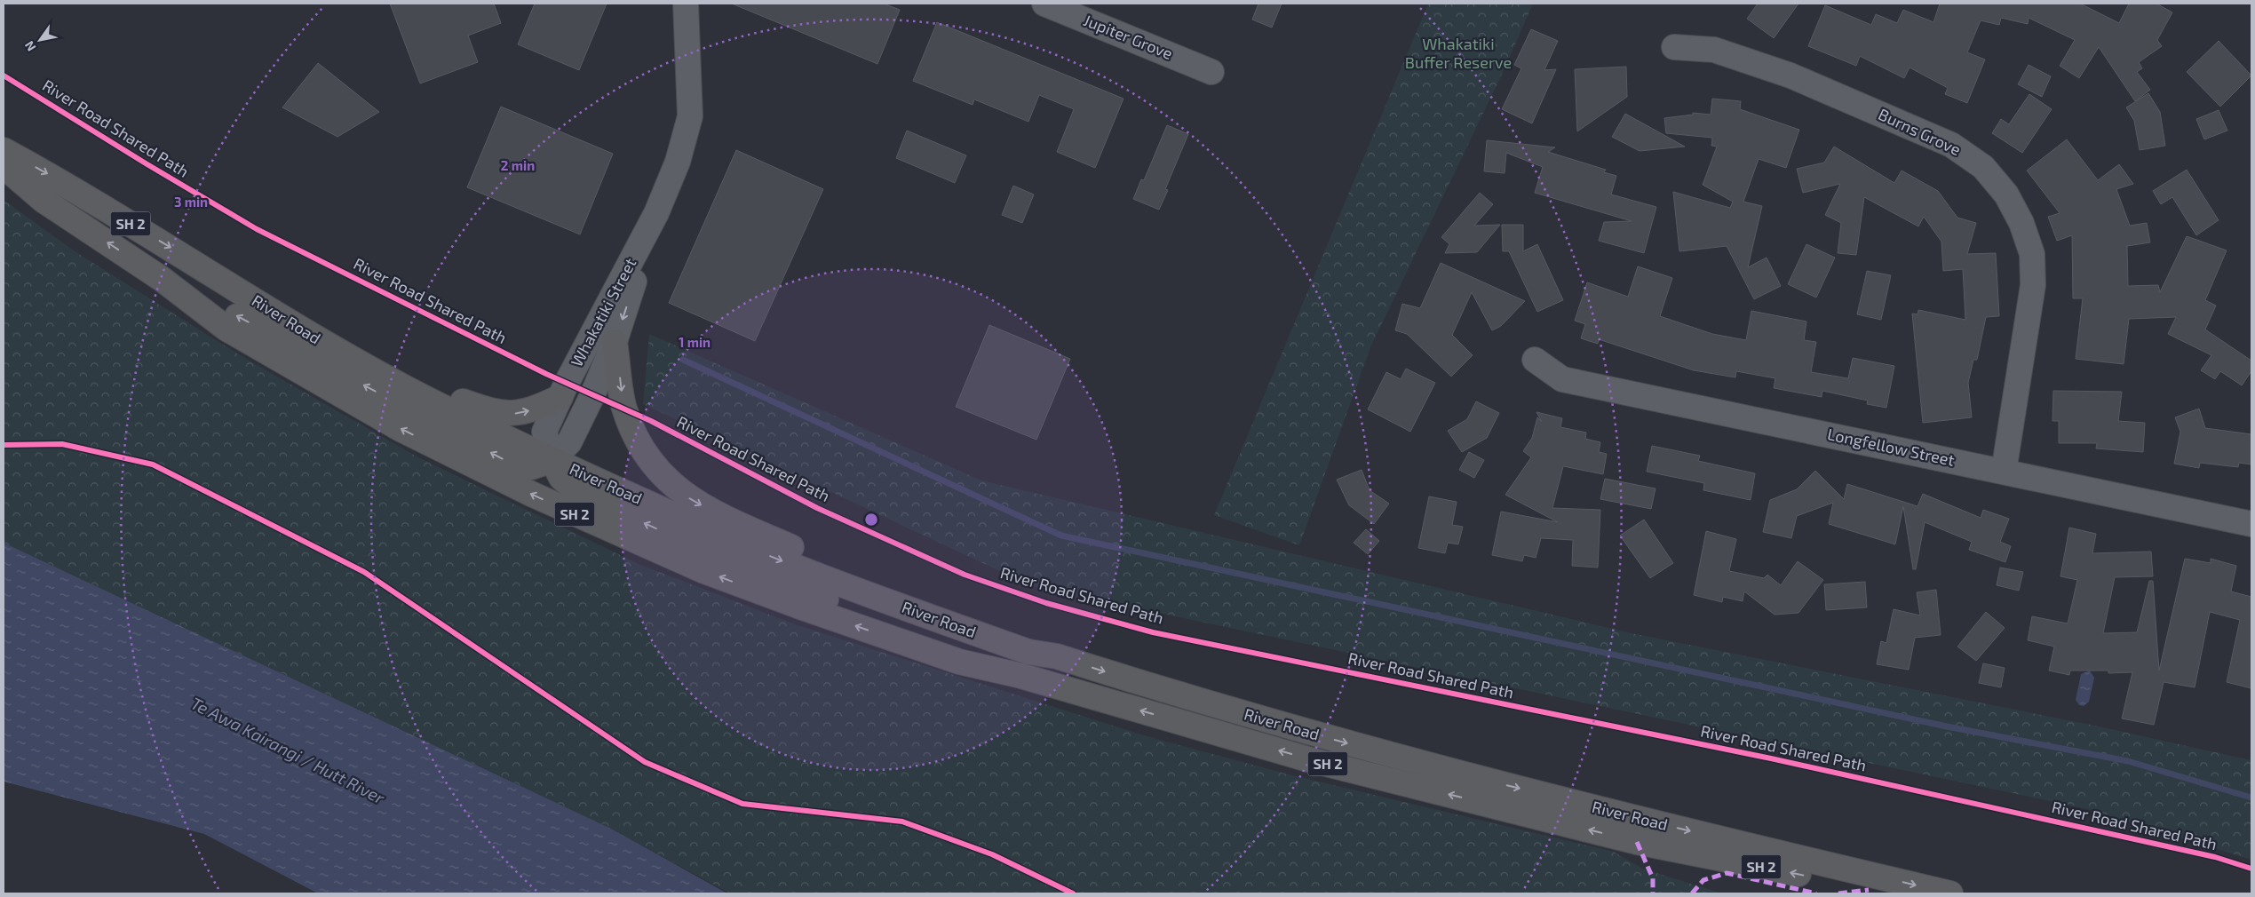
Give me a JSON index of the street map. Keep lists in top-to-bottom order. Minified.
{"streets":{"highway":["SH 2","River Road"],"street":["Jupiter Grove","Burns Grove","Whakatiki Street","Longfellow Street"],"cycle path":["River Road Shared Path"]},"crossings":[["Burns Grove","Longfellow Street"],["Whakatiki Street","River Road"]],"water":["Te Awa Kairangi / Hutt River"],"parks":["Whakatiki Buffer Reserve"],"north":"bottom left","rings":["2 min","3 min","1 min"]}
